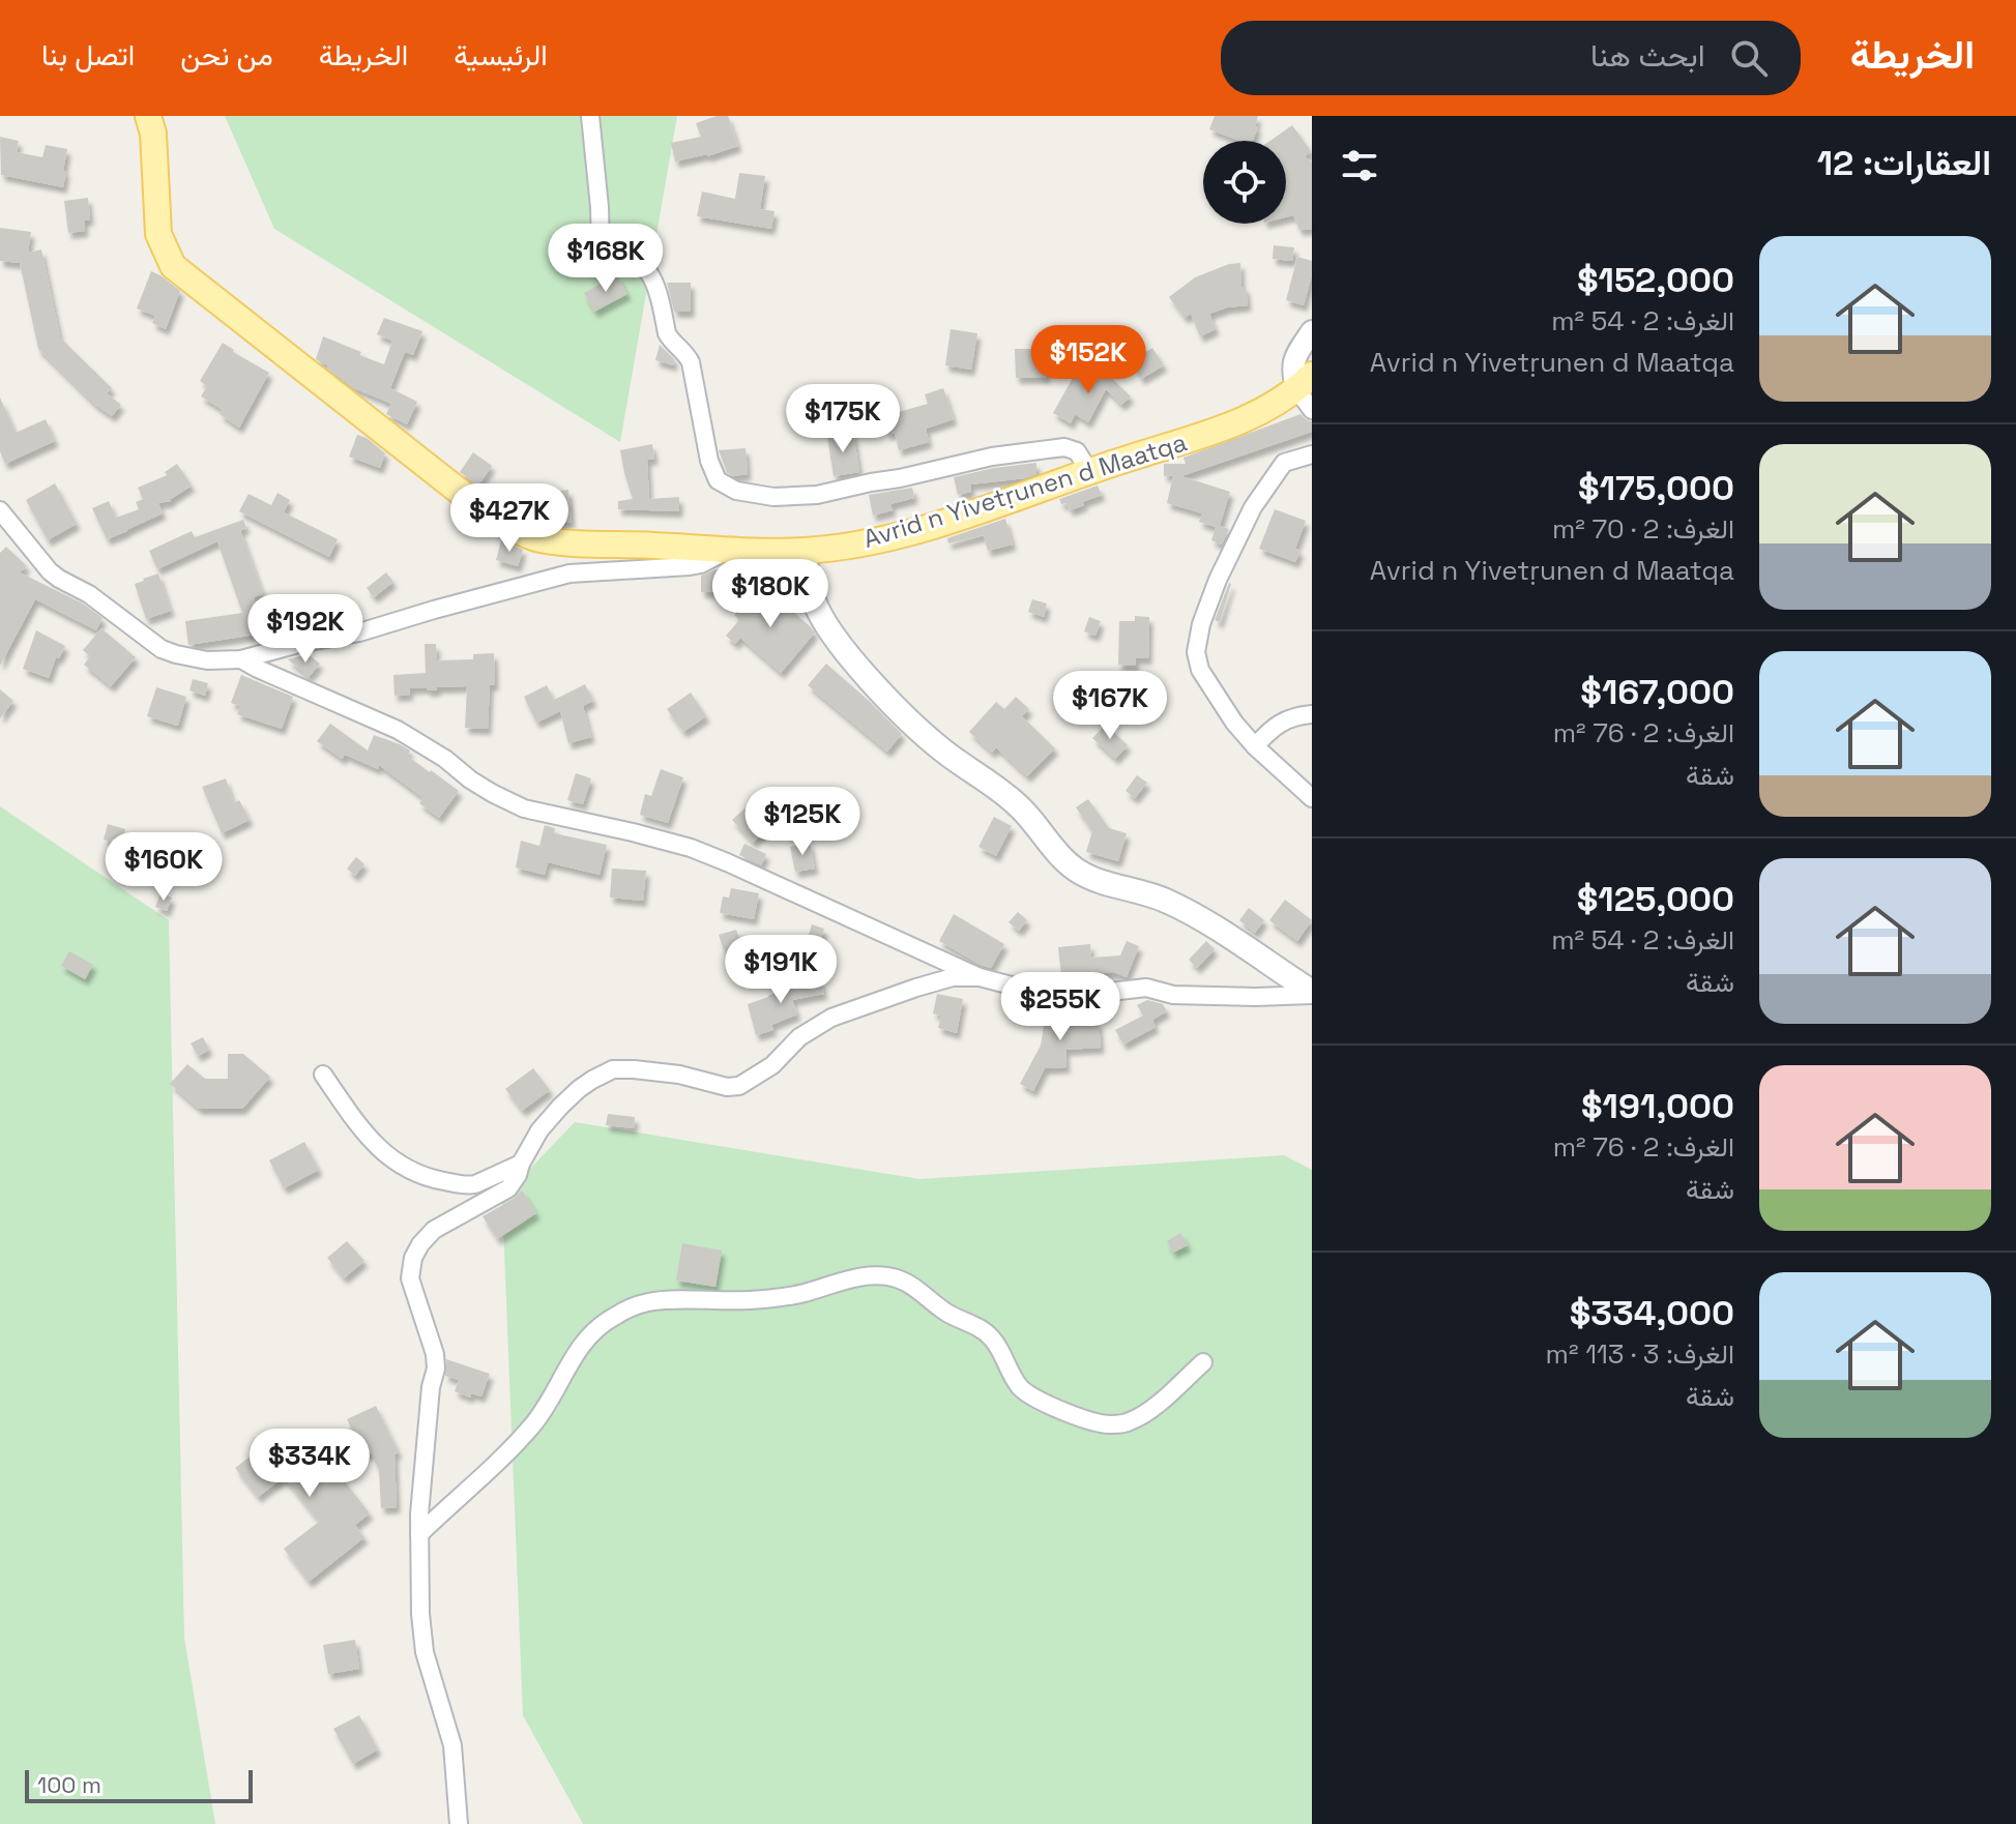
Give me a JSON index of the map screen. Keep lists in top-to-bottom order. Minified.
{"streets":{"main road":["Avrid n Yivetṛunen d Maatqa"]},"scale_bar":"100 m","page":{"header":"الخريطة","search":"ابحث هنا","nav":["الرئيسية","الخريطة","من نحن","اتصل بنا"],"heading":"العقارات: 12","list":[{"name":"$152,000","note":"الغرف: 2 · 54 m² · Avrid n Yivetṛunen d Maatqa"},{"name":"$175,000","note":"الغرف: 2 · 70 m² · Avrid n Yivetṛunen d Maatqa"},{"name":"$167,000","note":"الغرف: 2 · 76 m² · شقة"},{"name":"$125,000","note":"الغرف: 2 · 54 m² · شقة"},{"name":"$191,000","note":"الغرف: 2 · 76 m² · شقة"},{"name":"$334,000","note":"الغرف: 3 · 113 m² · شقة"}],"price":["$168K","$152K","$175K","$427K","$180K","$192K","$167K","$125K","$160K","$191K","$255K","$334K"],"scale":"100 m"}}
